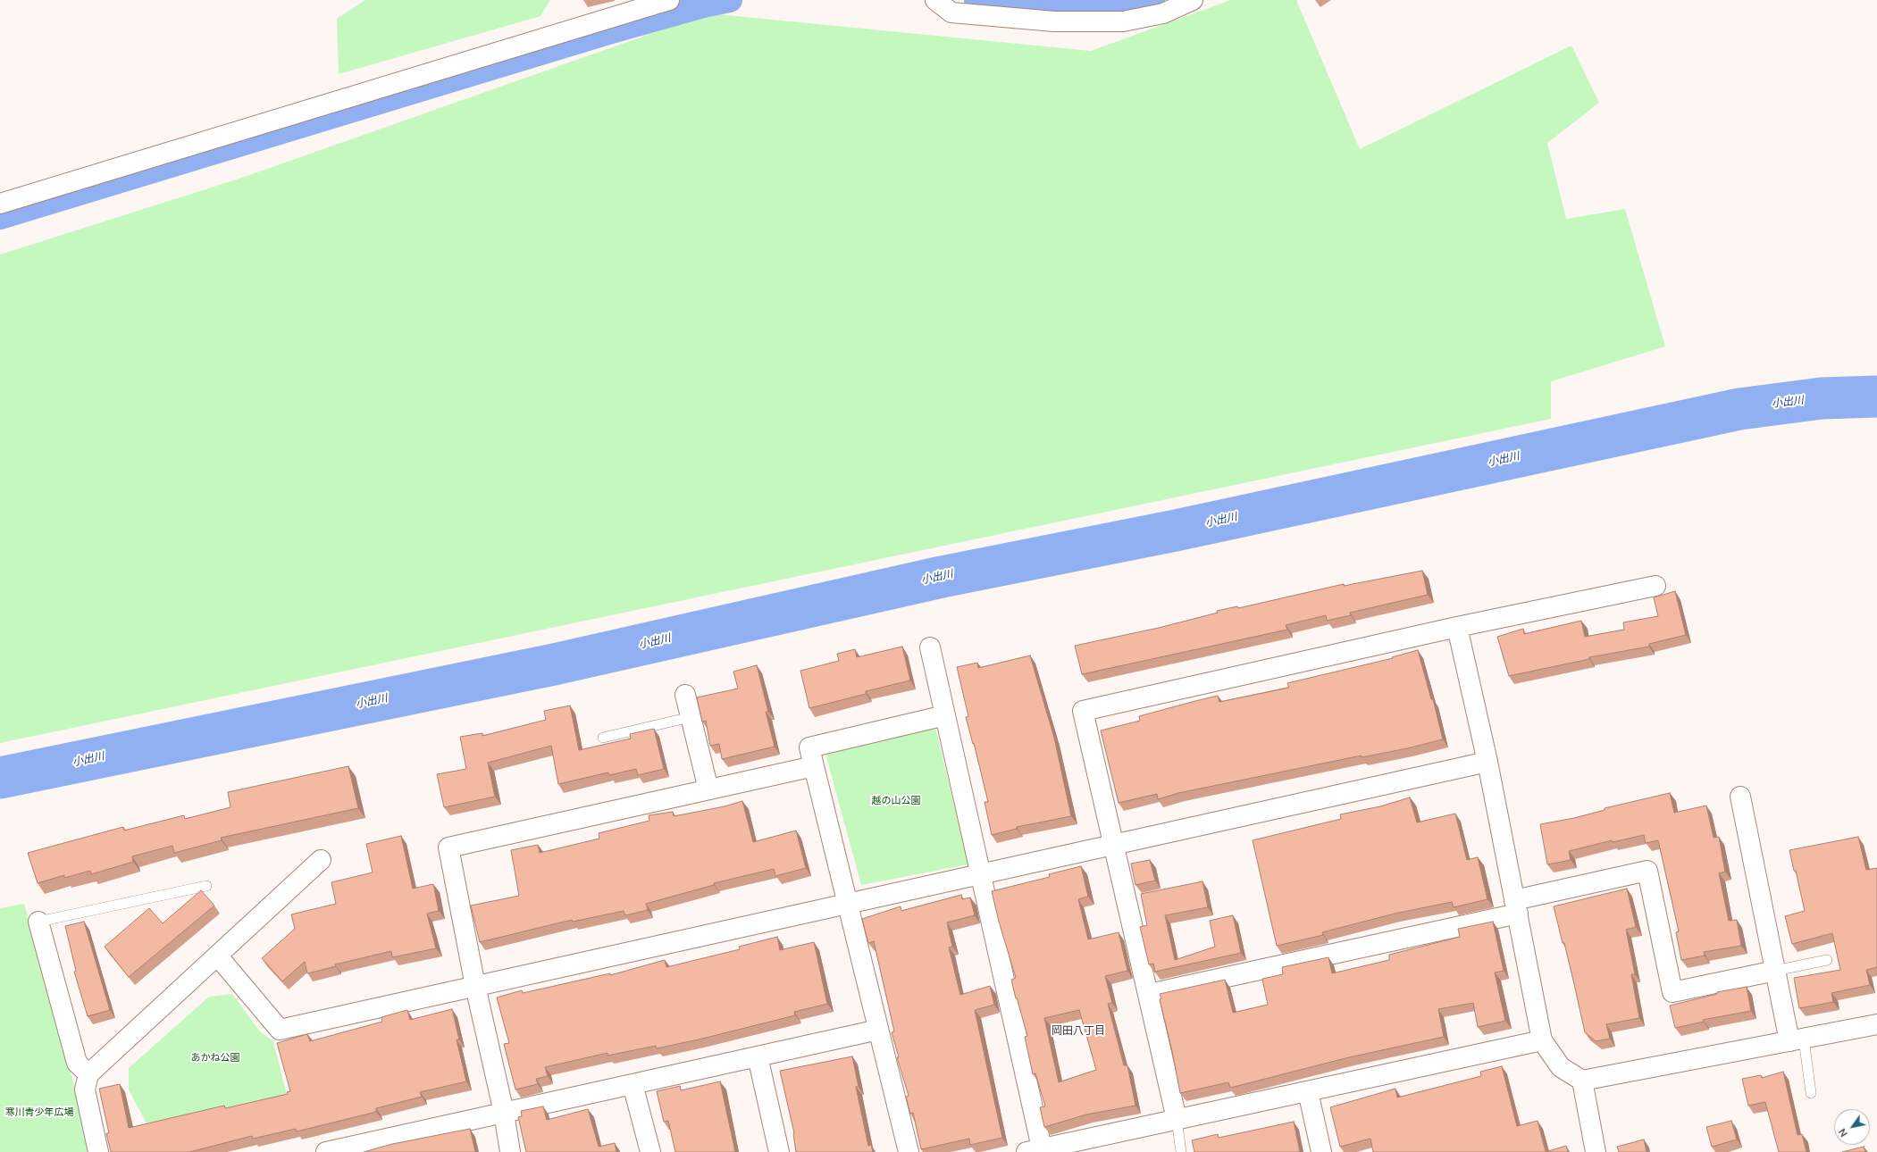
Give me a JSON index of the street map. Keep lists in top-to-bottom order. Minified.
{"districts":["岡田八丁目"],"water":["小出川"],"parks":["越の山公園","あかね公園","寒川青少年広場"],"north":"bottom left"}
